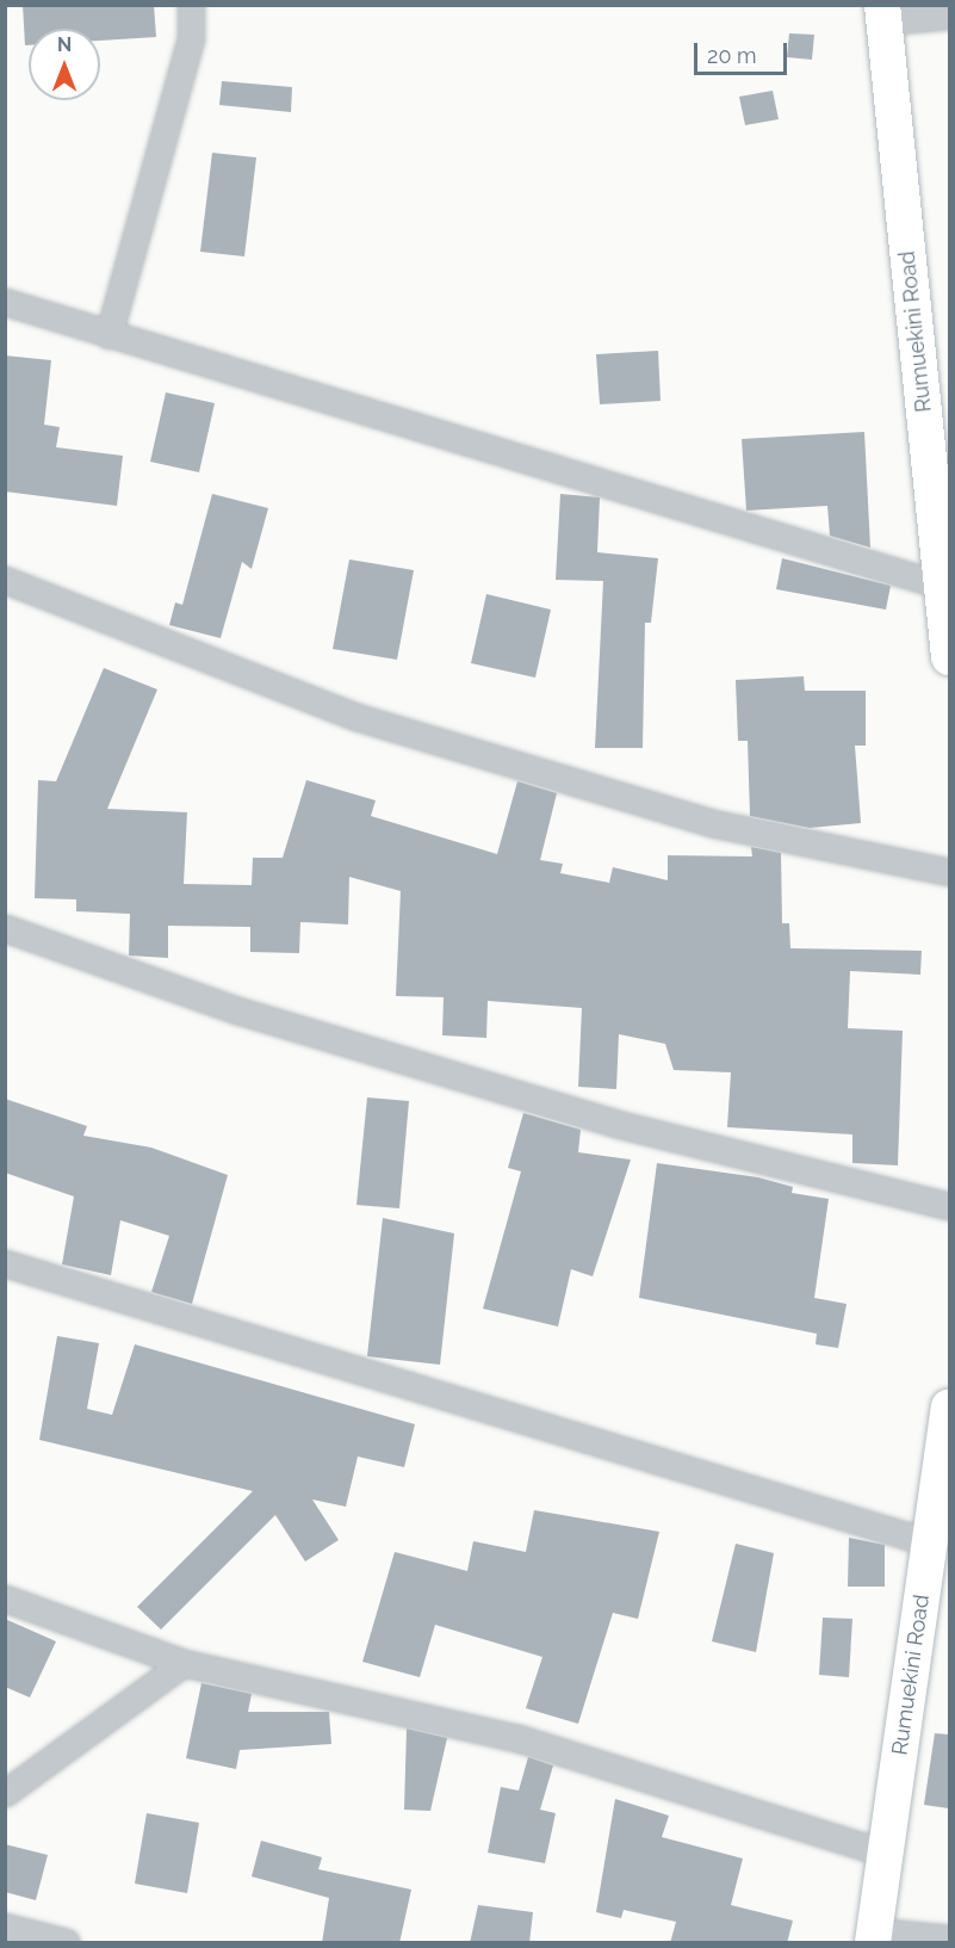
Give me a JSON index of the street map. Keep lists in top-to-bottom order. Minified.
{"streets":{"street":["Rumuekini Road"]},"scale_bar":"20 m","north":"top"}
